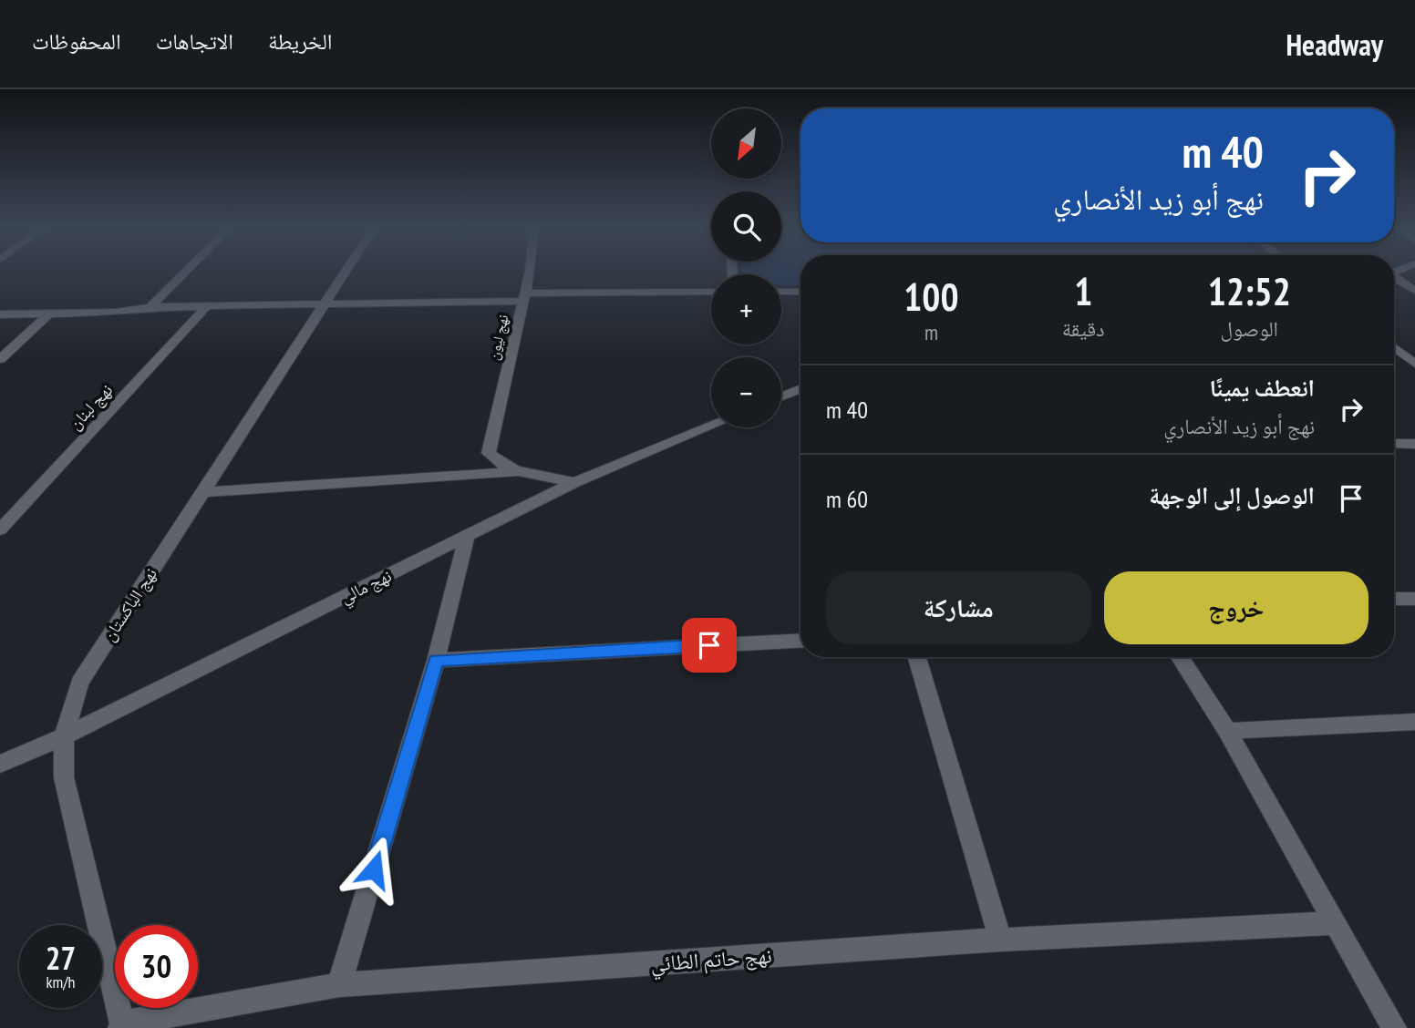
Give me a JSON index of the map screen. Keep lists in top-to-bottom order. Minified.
{"streets":{"street":["نهج ليون","نهج لبنان","نهج مالي","نهج الباكستان","نهج حاتم الطائي"]},"crossings":[["نهج مالي","نهج الباكستان"],["نهج الباكستان","نهج حاتم الطائي"]],"north":"bottom left","page":{"header":"Headway","nav":["الخريطة","الاتجاهات","المحفوظات"],"map_buttons":["+","−"],"turn":["40 m","نهج أبو زيد الأنصاري"],"eta":["12:52","الوصول","1","دقيقة","100","m"],"list":[{"name":"انعطف يمينًا","note":"نهج أبو زيد الأنصاري","value":"40 m"},{"name":"الوصول إلى الوجهة","value":"60 m"}],"buttons":["خروج","مشاركة"],"speed":"27 km/h","limit":"30"}}
